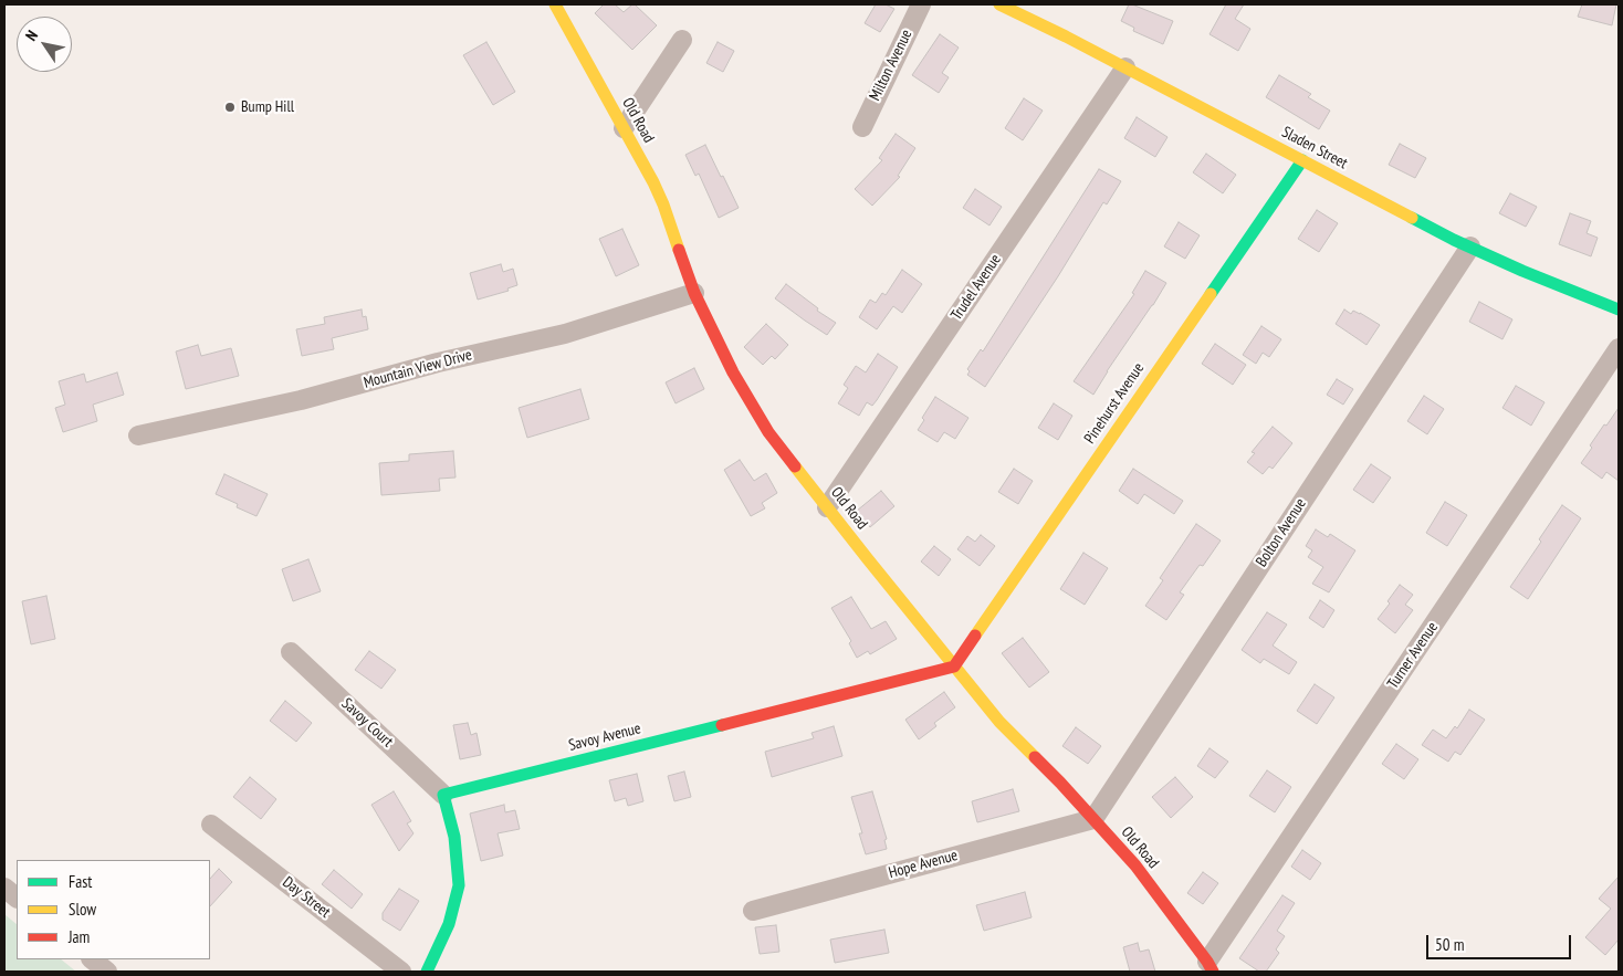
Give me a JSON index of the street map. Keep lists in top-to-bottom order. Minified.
{"streets":{"street":["Milton Avenue","Old Road","Sladen Street","Trudel Avenue","Mountain View Drive","Pinehurst Avenue","Bolton Avenue","Turner Avenue","Savoy Court","Savoy Avenue","Hope Avenue","Day Street"]},"crossings":[["Old Road","Trudel Avenue"],["Old Road","Mountain View Drive"],["Old Road","Pinehurst Avenue"],["Old Road","Bolton Avenue"],["Old Road","Turner Avenue"],["Old Road","Savoy Avenue"],["Old Road","Hope Avenue"],["Sladen Street","Trudel Avenue"],["Sladen Street","Pinehurst Avenue"],["Sladen Street","Bolton Avenue"],["Pinehurst Avenue","Savoy Avenue"],["Bolton Avenue","Hope Avenue"],["Savoy Court","Savoy Avenue"]],"places":["Bump Hill"],"legend":["Fast","Slow","Jam"],"scale_bar":"50 m","north":"top left"}
